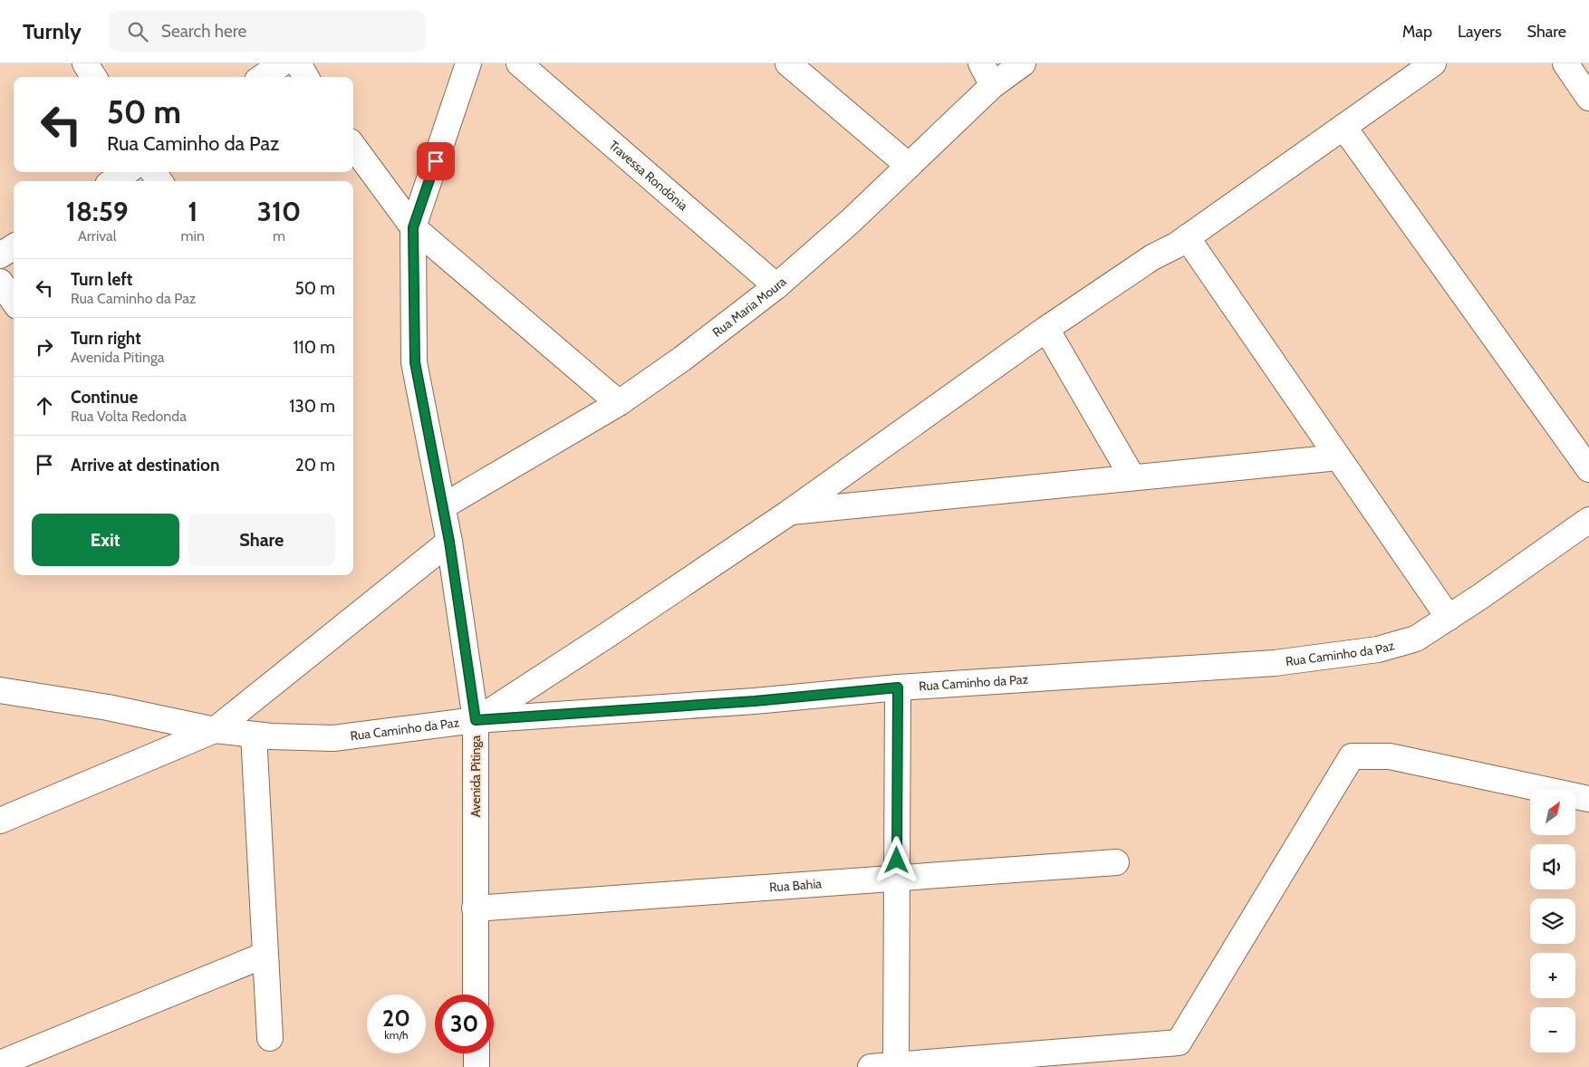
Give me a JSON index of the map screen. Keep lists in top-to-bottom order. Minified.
{"streets":{"street":["Travessa Rondônia","Rua Maria Moura","Rua Caminho da Paz","Avenida Pitinga","Rua Bahia"]},"crossings":[["Travessa Rondônia","Rua Maria Moura"],["Rua Maria Moura","Avenida Pitinga"],["Rua Caminho da Paz","Avenida Pitinga"],["Avenida Pitinga","Rua Bahia"]],"north":"top right","page":{"header":"Turnly","search":"Search here","nav":["Map","Layers","Share"],"turn":["50 m","Rua Caminho da Paz"],"eta":["18:59","Arrival","1","min","310","m"],"list":[{"name":"Turn left","note":"Rua Caminho da Paz","value":"50 m"},{"name":"Turn right","note":"Avenida Pitinga","value":"110 m"},{"name":"Continue","note":"Rua Volta Redonda","value":"130 m"},{"name":"Arrive at destination","value":"20 m"}],"buttons":["Exit","Share"],"map_buttons":["+","−"],"speed":"20 km/h","limit":"30"}}
